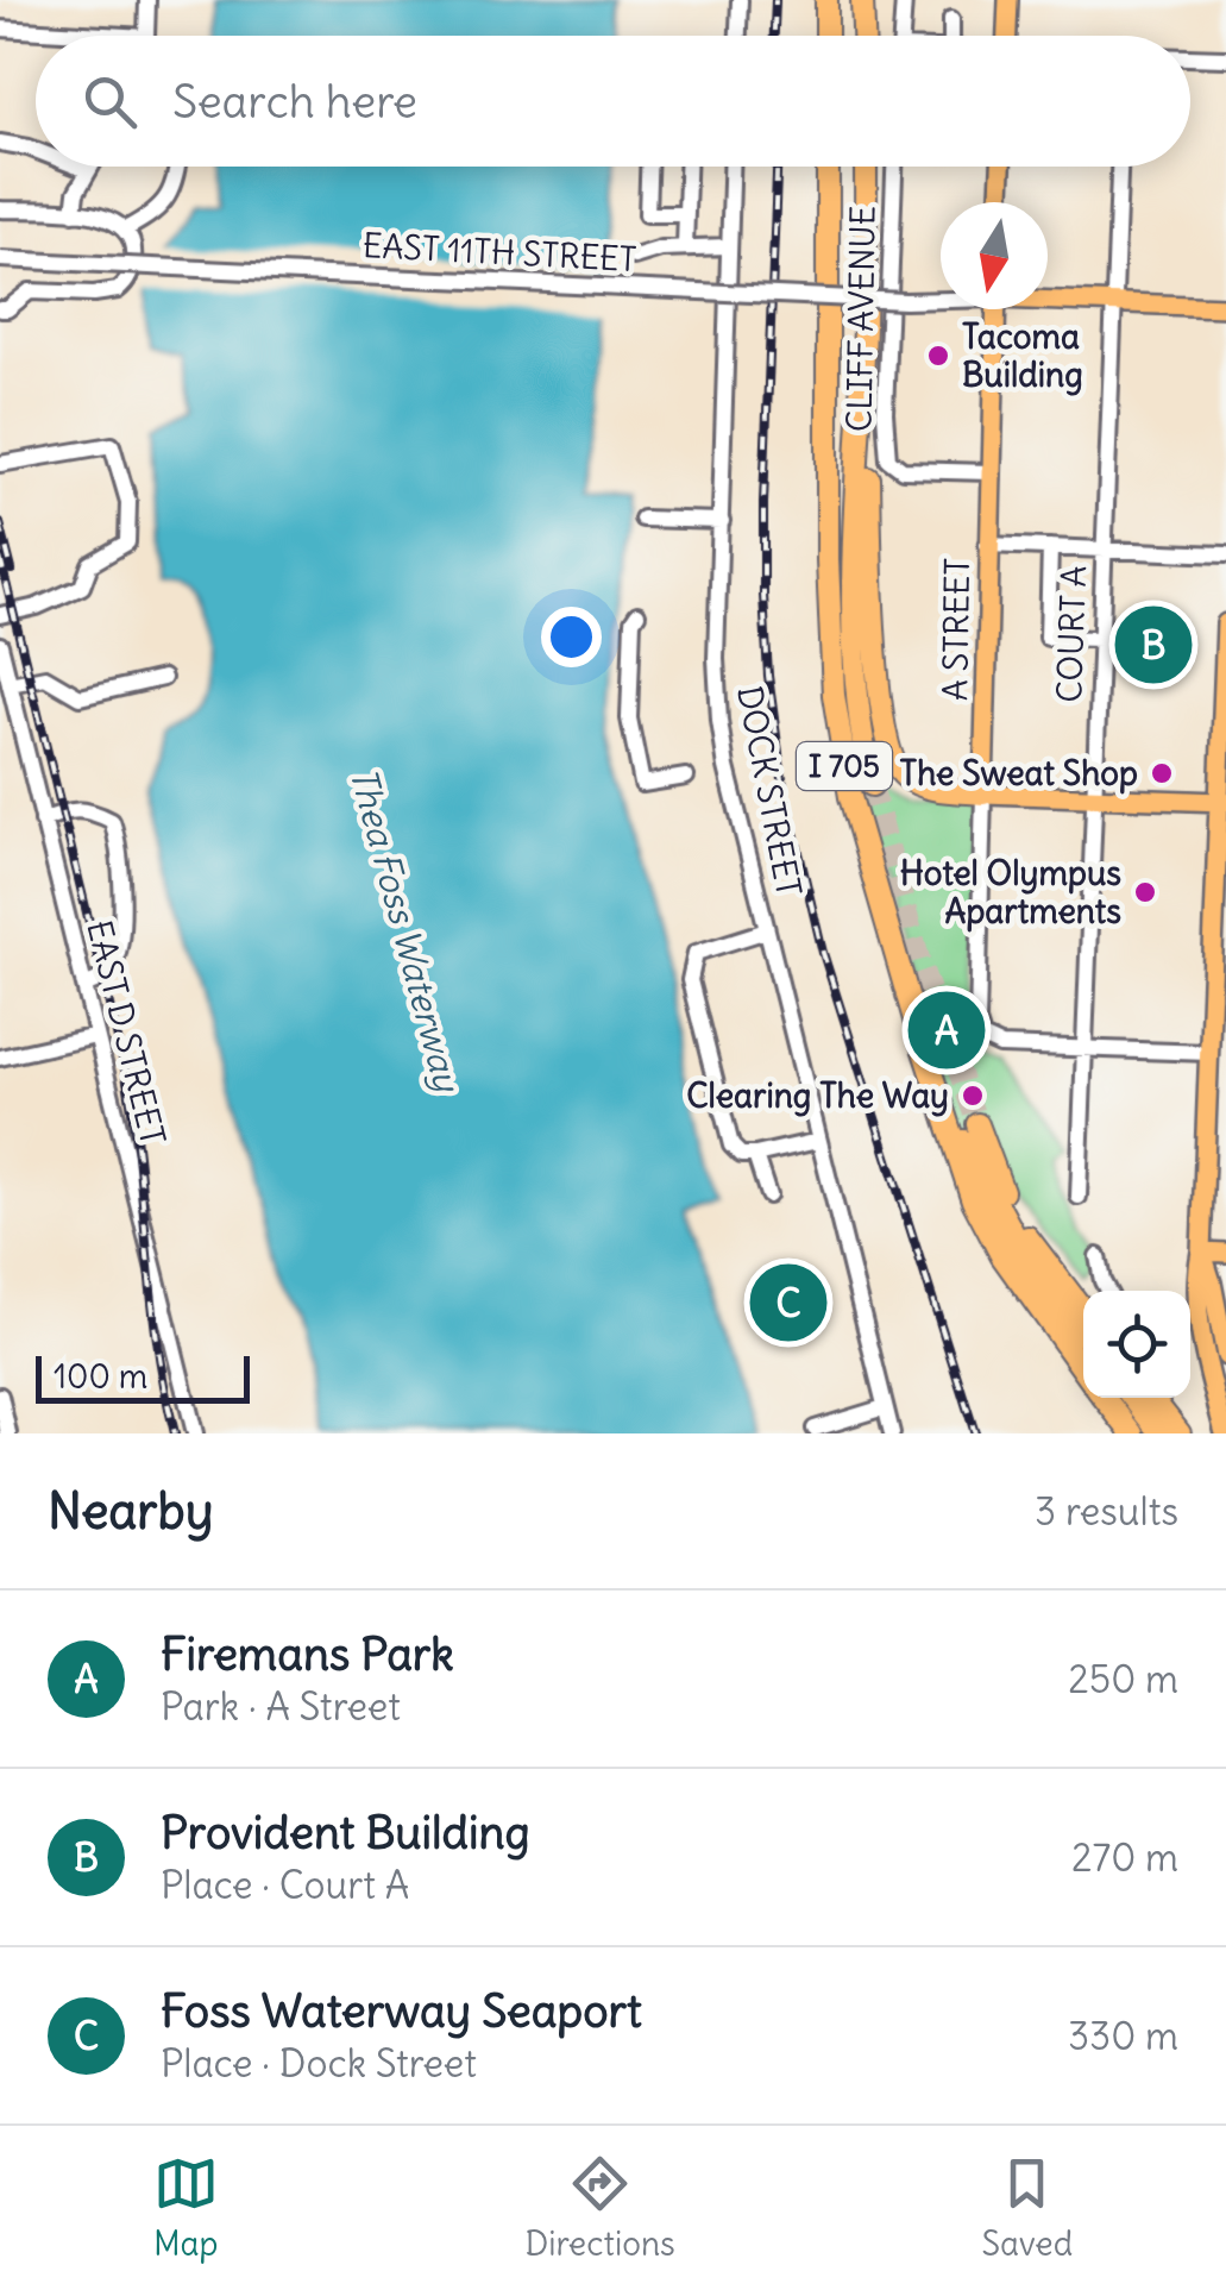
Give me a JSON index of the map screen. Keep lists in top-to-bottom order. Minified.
{"streets":{"highway":["I 705"],"main road":["A STREET"],"street":["EAST 11TH STREET","CLIFF AVENUE","COURT A","DOCK STREET","EAST D STREET"]},"crossings":[["CLIFF AVENUE","A STREET"],["A STREET","COURT A"]],"water":["Thea Foss Waterway"],"places":["Tacoma Building","The Sweat Shop","Hotel Olympus Apartments","Clearing The Way"],"scale_bar":"100 m","north":"bottom","page":{"search":"Search here","pins":["B","A","C"],"scale":"100 m","heading":["Nearby","3 results"],"list":[{"mark":"A","name":"Firemans Park","note":"Park · A Street","value":"250 m"},{"mark":"B","name":"Provident Building","note":"Place · Court A","value":"270 m"},{"mark":"C","name":"Foss Waterway Seaport","note":"Place · Dock Street","value":"330 m"}],"nav":["Map","Directions","Saved"]}}
